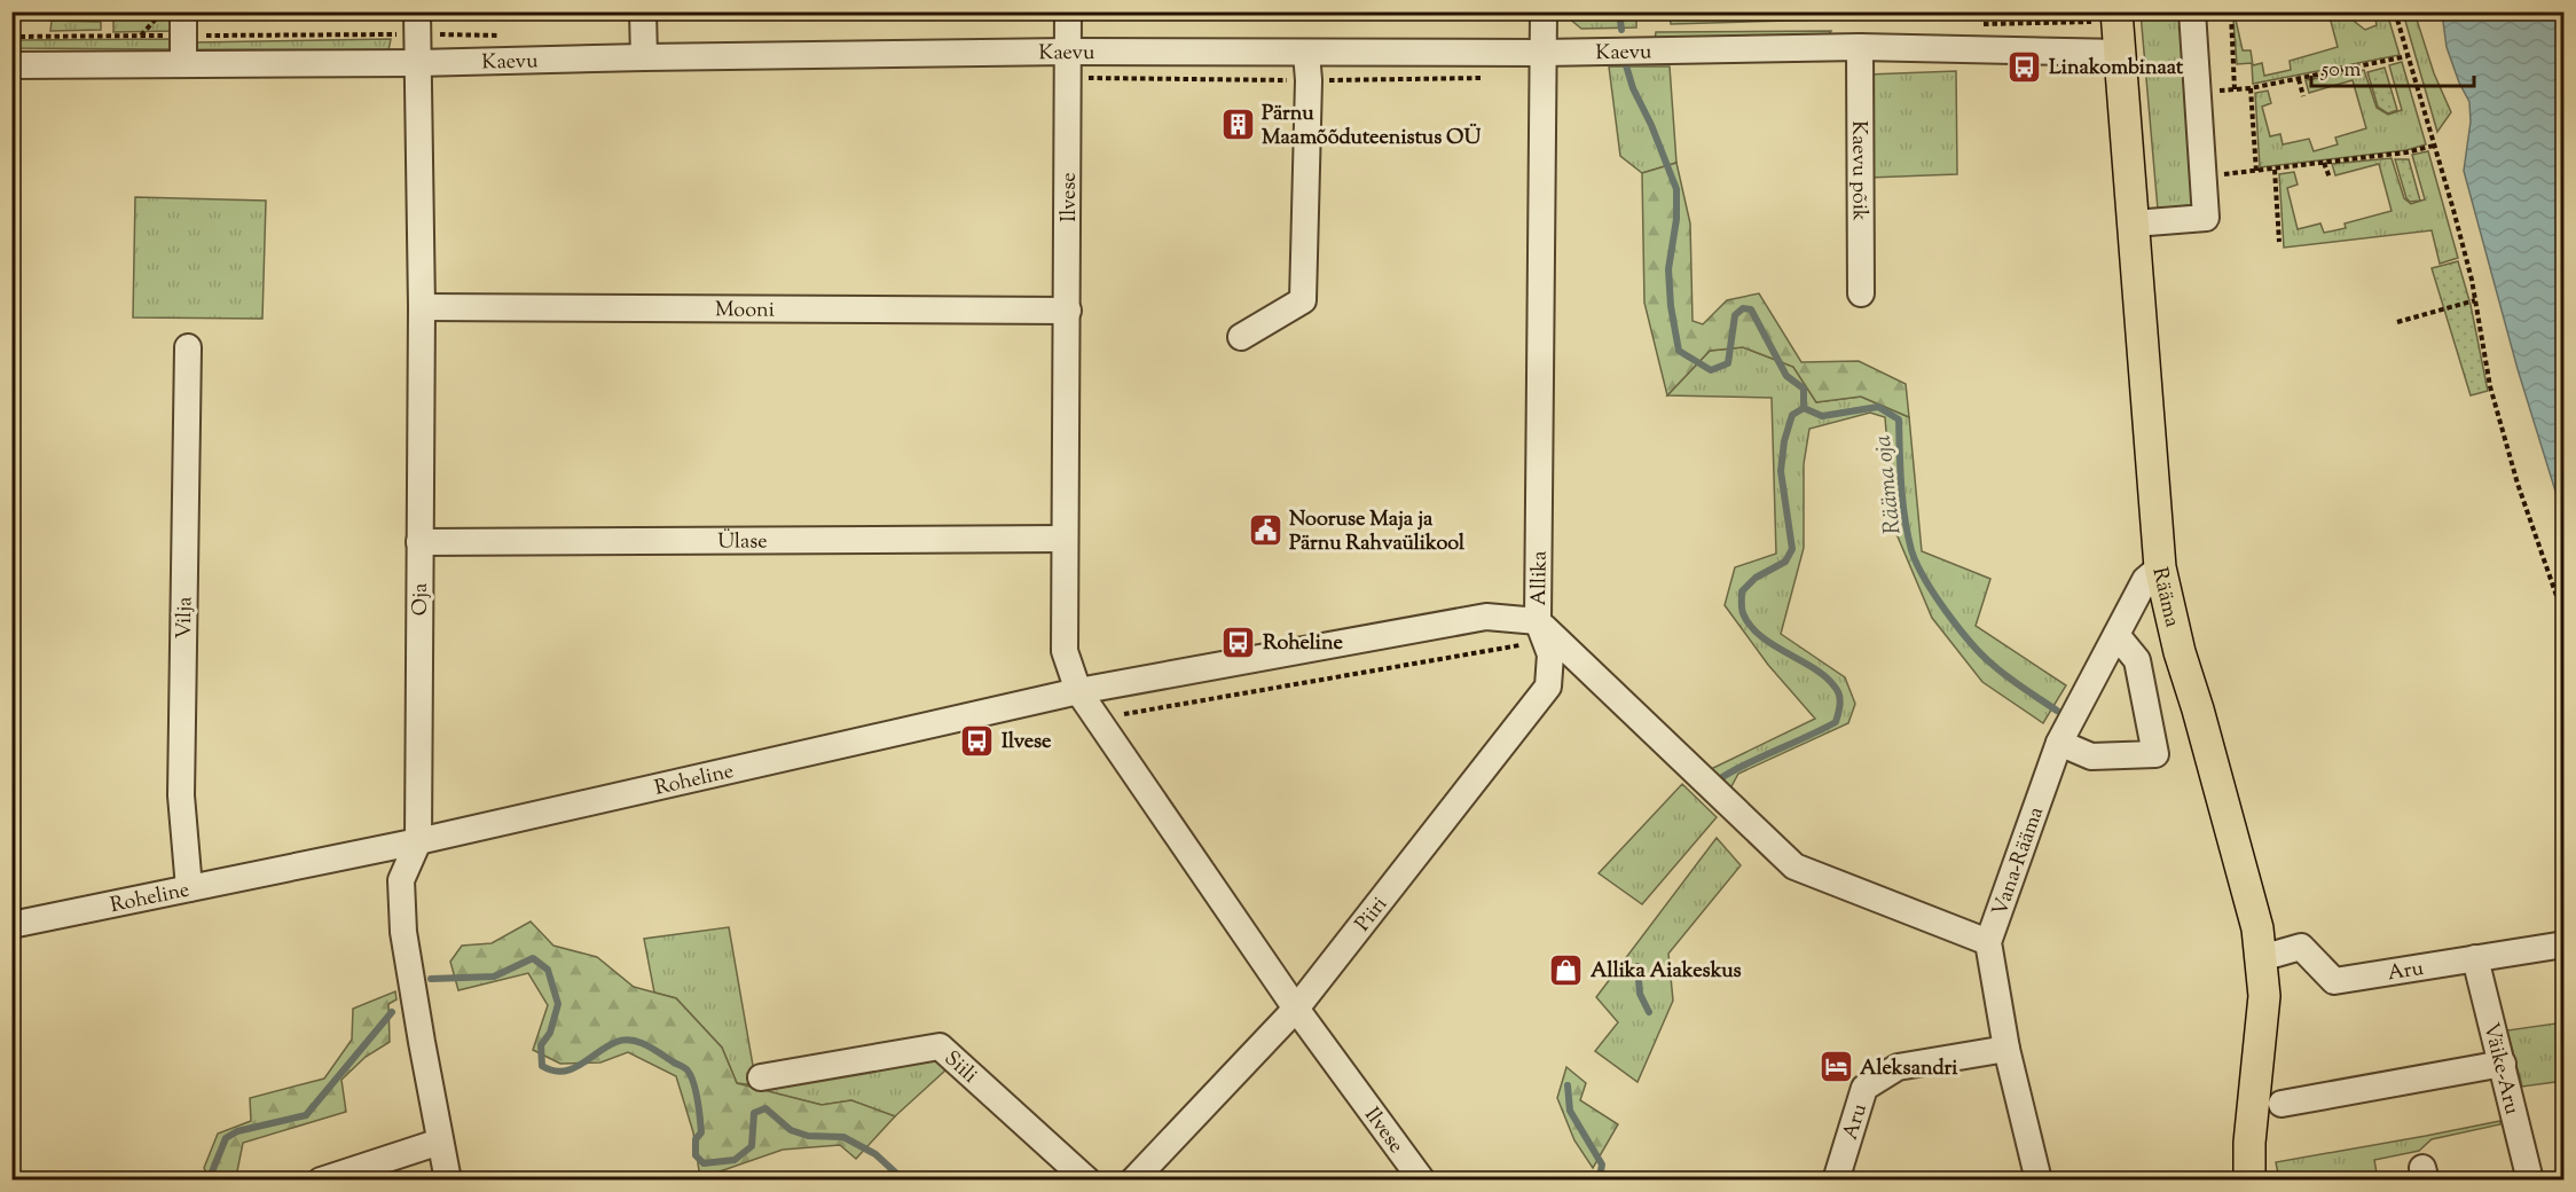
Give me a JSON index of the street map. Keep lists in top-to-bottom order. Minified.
{"streets":{"main road":["Rääma"],"street":["Kaevu","Kaevu põik","Ilvese","Mooni","Ülase","Allika","Oja","Vilja","Roheline","Vana-Rääma","Piiri","Aru","Siili","Väike-Aru"]},"crossings":[["Kaevu","Kaevu põik"],["Kaevu","Ilvese"],["Kaevu","Allika"],["Kaevu","Rääma"],["Kaevu","Oja"],["Ilvese","Mooni"],["Ilvese","Ülase"],["Ilvese","Roheline"],["Ilvese","Piiri"],["Mooni","Oja"],["Ülase","Oja"],["Allika","Roheline"],["Allika","Vana-Rääma"],["Allika","Piiri"],["Rääma","Vana-Rääma"],["Rääma","Aru"],["Oja","Roheline"],["Vilja","Roheline"],["Roheline","Piiri"],["Vana-Rääma","Aru"],["Aru","Väike-Aru"]],"water":["Rääma oja"],"places":{"bus stop":["Linakombinaat","Roheline","Ilvese"],"building":["Pärnu Maamõõduteenistus OÜ"],"public building":["Nooruse Maja ja Pärnu Rahvaülikool"],"shop":["Allika Aiakeskus"],"hotel":["Aleksandri"]},"scale_bar":"50 m"}
